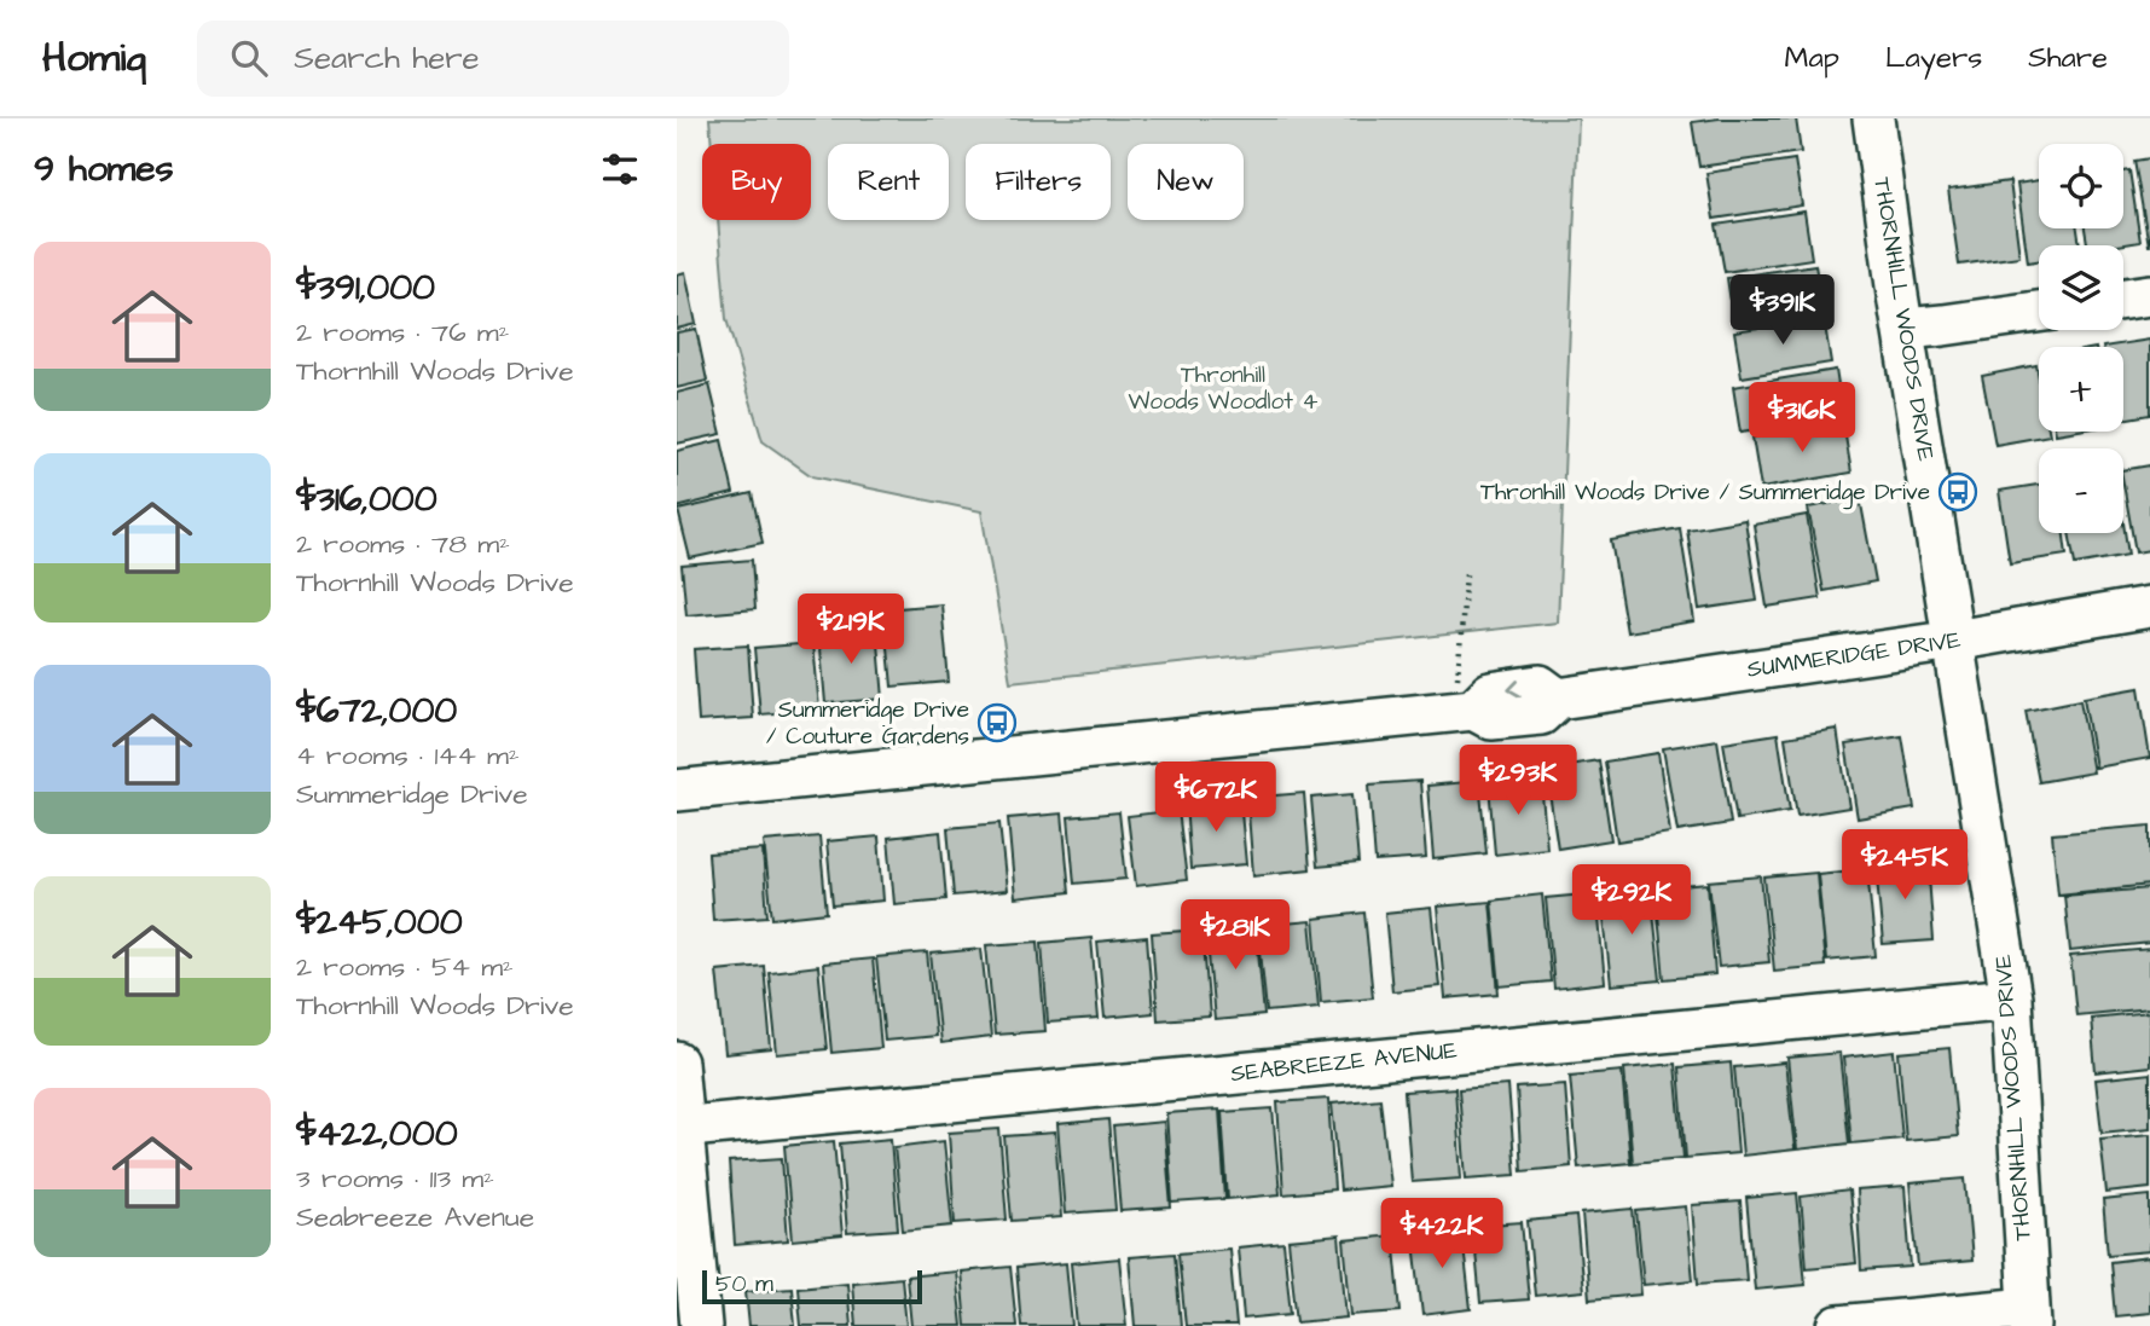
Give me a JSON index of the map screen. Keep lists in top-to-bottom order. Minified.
{"streets":{"street":["THORNHILL WOODS DRIVE","SUMMERIDGE DRIVE","SEABREEZE AVENUE"]},"crossings":[["THORNHILL WOODS DRIVE","SUMMERIDGE DRIVE"],["THORNHILL WOODS DRIVE","SEABREEZE AVENUE"]],"parks":["Thronhill Woods Woodlot 4"],"places":{"bus stop":["Thronhill Woods Drive / Summeridge Drive","Summeridge Drive / Couture Gardens"]},"scale_bar":"50 m","page":{"header":"Homiq","search":"Search here","nav":["Map","Layers","Share"],"heading":"9 homes","map_buttons":["+","−"],"chip":["Buy","Rent","Filters","New"],"list":[{"name":"$391,000","note":"2 rooms · 76 m² · Thornhill Woods Drive"},{"name":"$316,000","note":"2 rooms · 78 m² · Thornhill Woods Drive"},{"name":"$672,000","note":"4 rooms · 144 m² · Summeridge Drive"},{"name":"$245,000","note":"2 rooms · 54 m² · Thornhill Woods Drive"},{"name":"$422,000","note":"3 rooms · 113 m² · Seabreeze Avenue"}],"price":["$391K","$316K","$219K","$293K","$672K","$245K","$292K","$281K","$422K"],"scale":"50 m"}}
